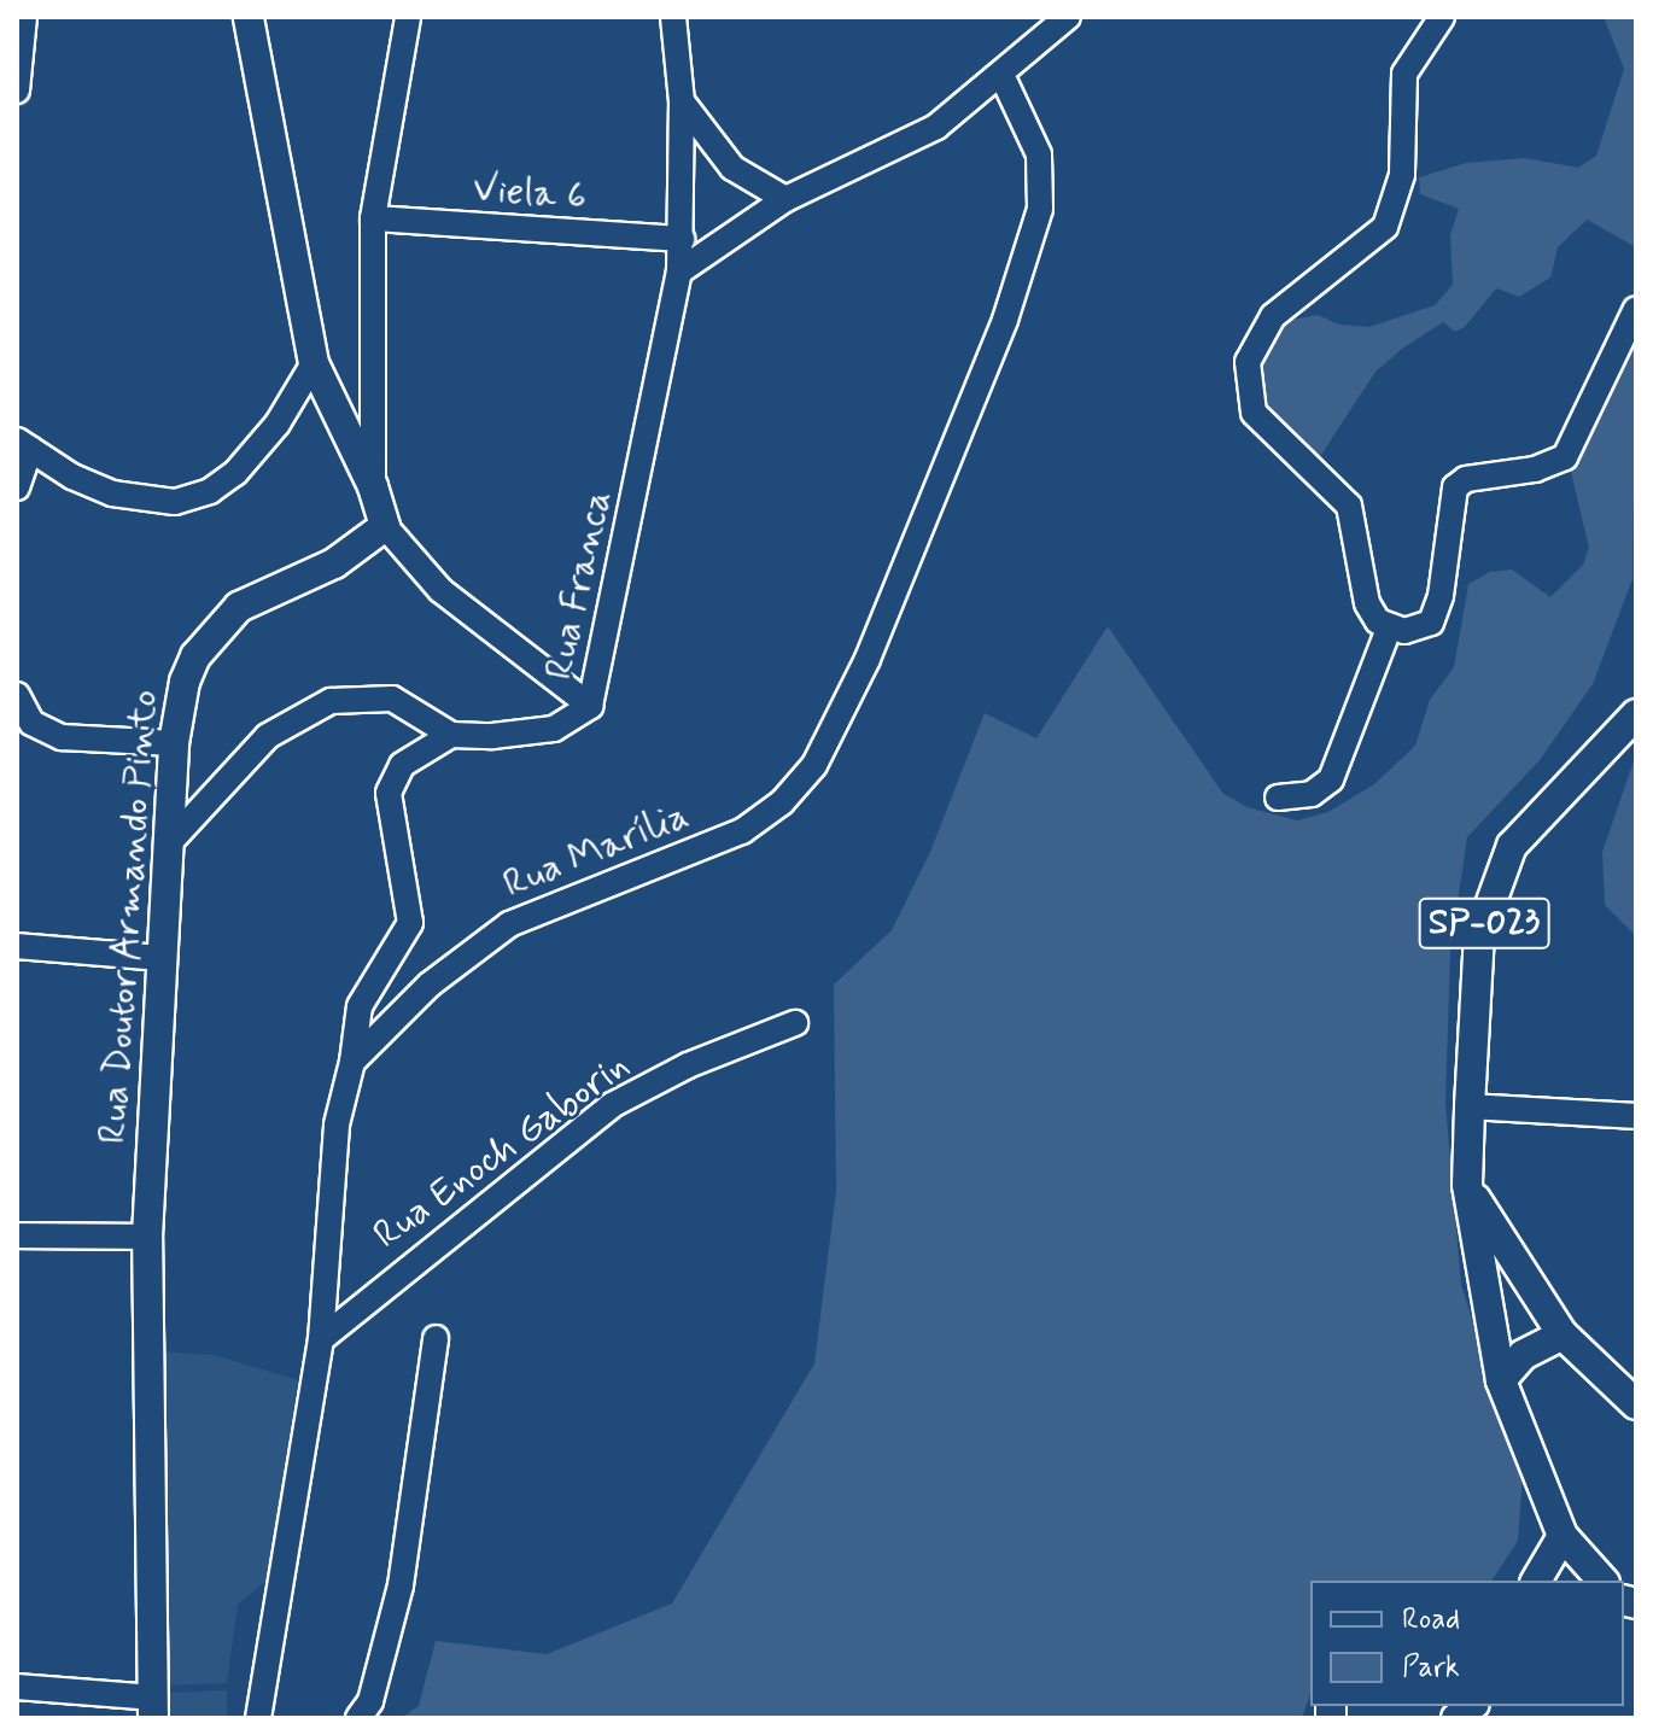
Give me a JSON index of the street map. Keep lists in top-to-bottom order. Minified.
{"streets":{"main road":["Rua Doutor Armando Pinto","SP-023"],"street":["Viela 6","Rua Franca","Rua Marília","Rua Enoch Gaborin"]},"crossings":[["Viela 6","Rua Franca"]],"legend":["Road","Park"]}
